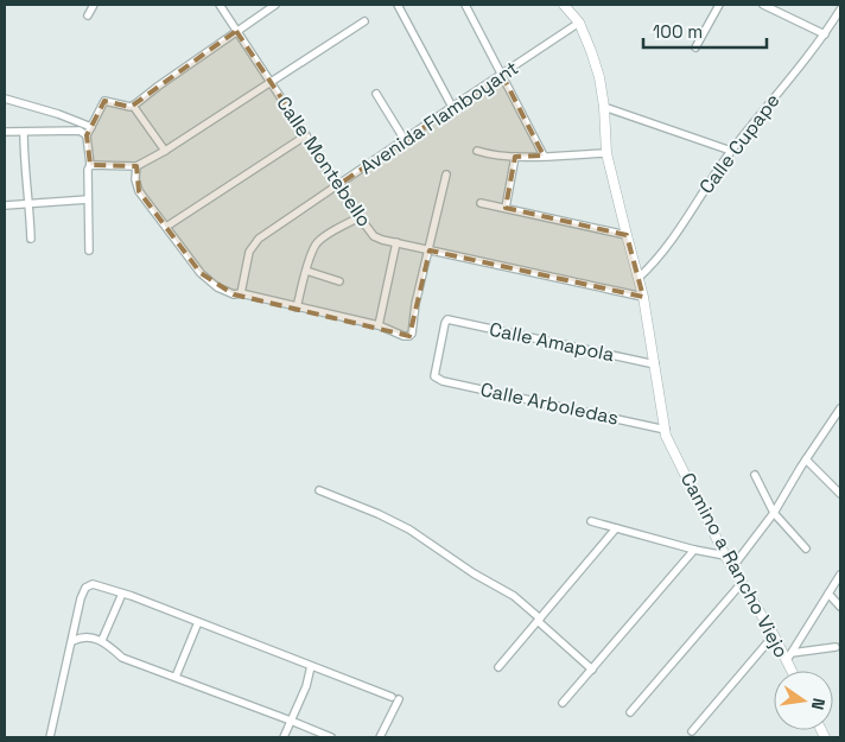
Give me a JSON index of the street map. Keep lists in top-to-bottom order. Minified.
{"streets":{"street":["Avenida Flamboyant","Calle Cupape","Calle Montebello","Calle Amapola","Calle Arboledas","Camino a Rancho Viejo"]},"crossings":[["Avenida Flamboyant","Calle Montebello"],["Avenida Flamboyant","Camino a Rancho Viejo"],["Calle Cupape","Camino a Rancho Viejo"],["Calle Montebello","Camino a Rancho Viejo"],["Calle Amapola","Calle Arboledas"],["Calle Amapola","Camino a Rancho Viejo"],["Calle Arboledas","Camino a Rancho Viejo"]],"scale_bar":"100 m","north":"right"}
